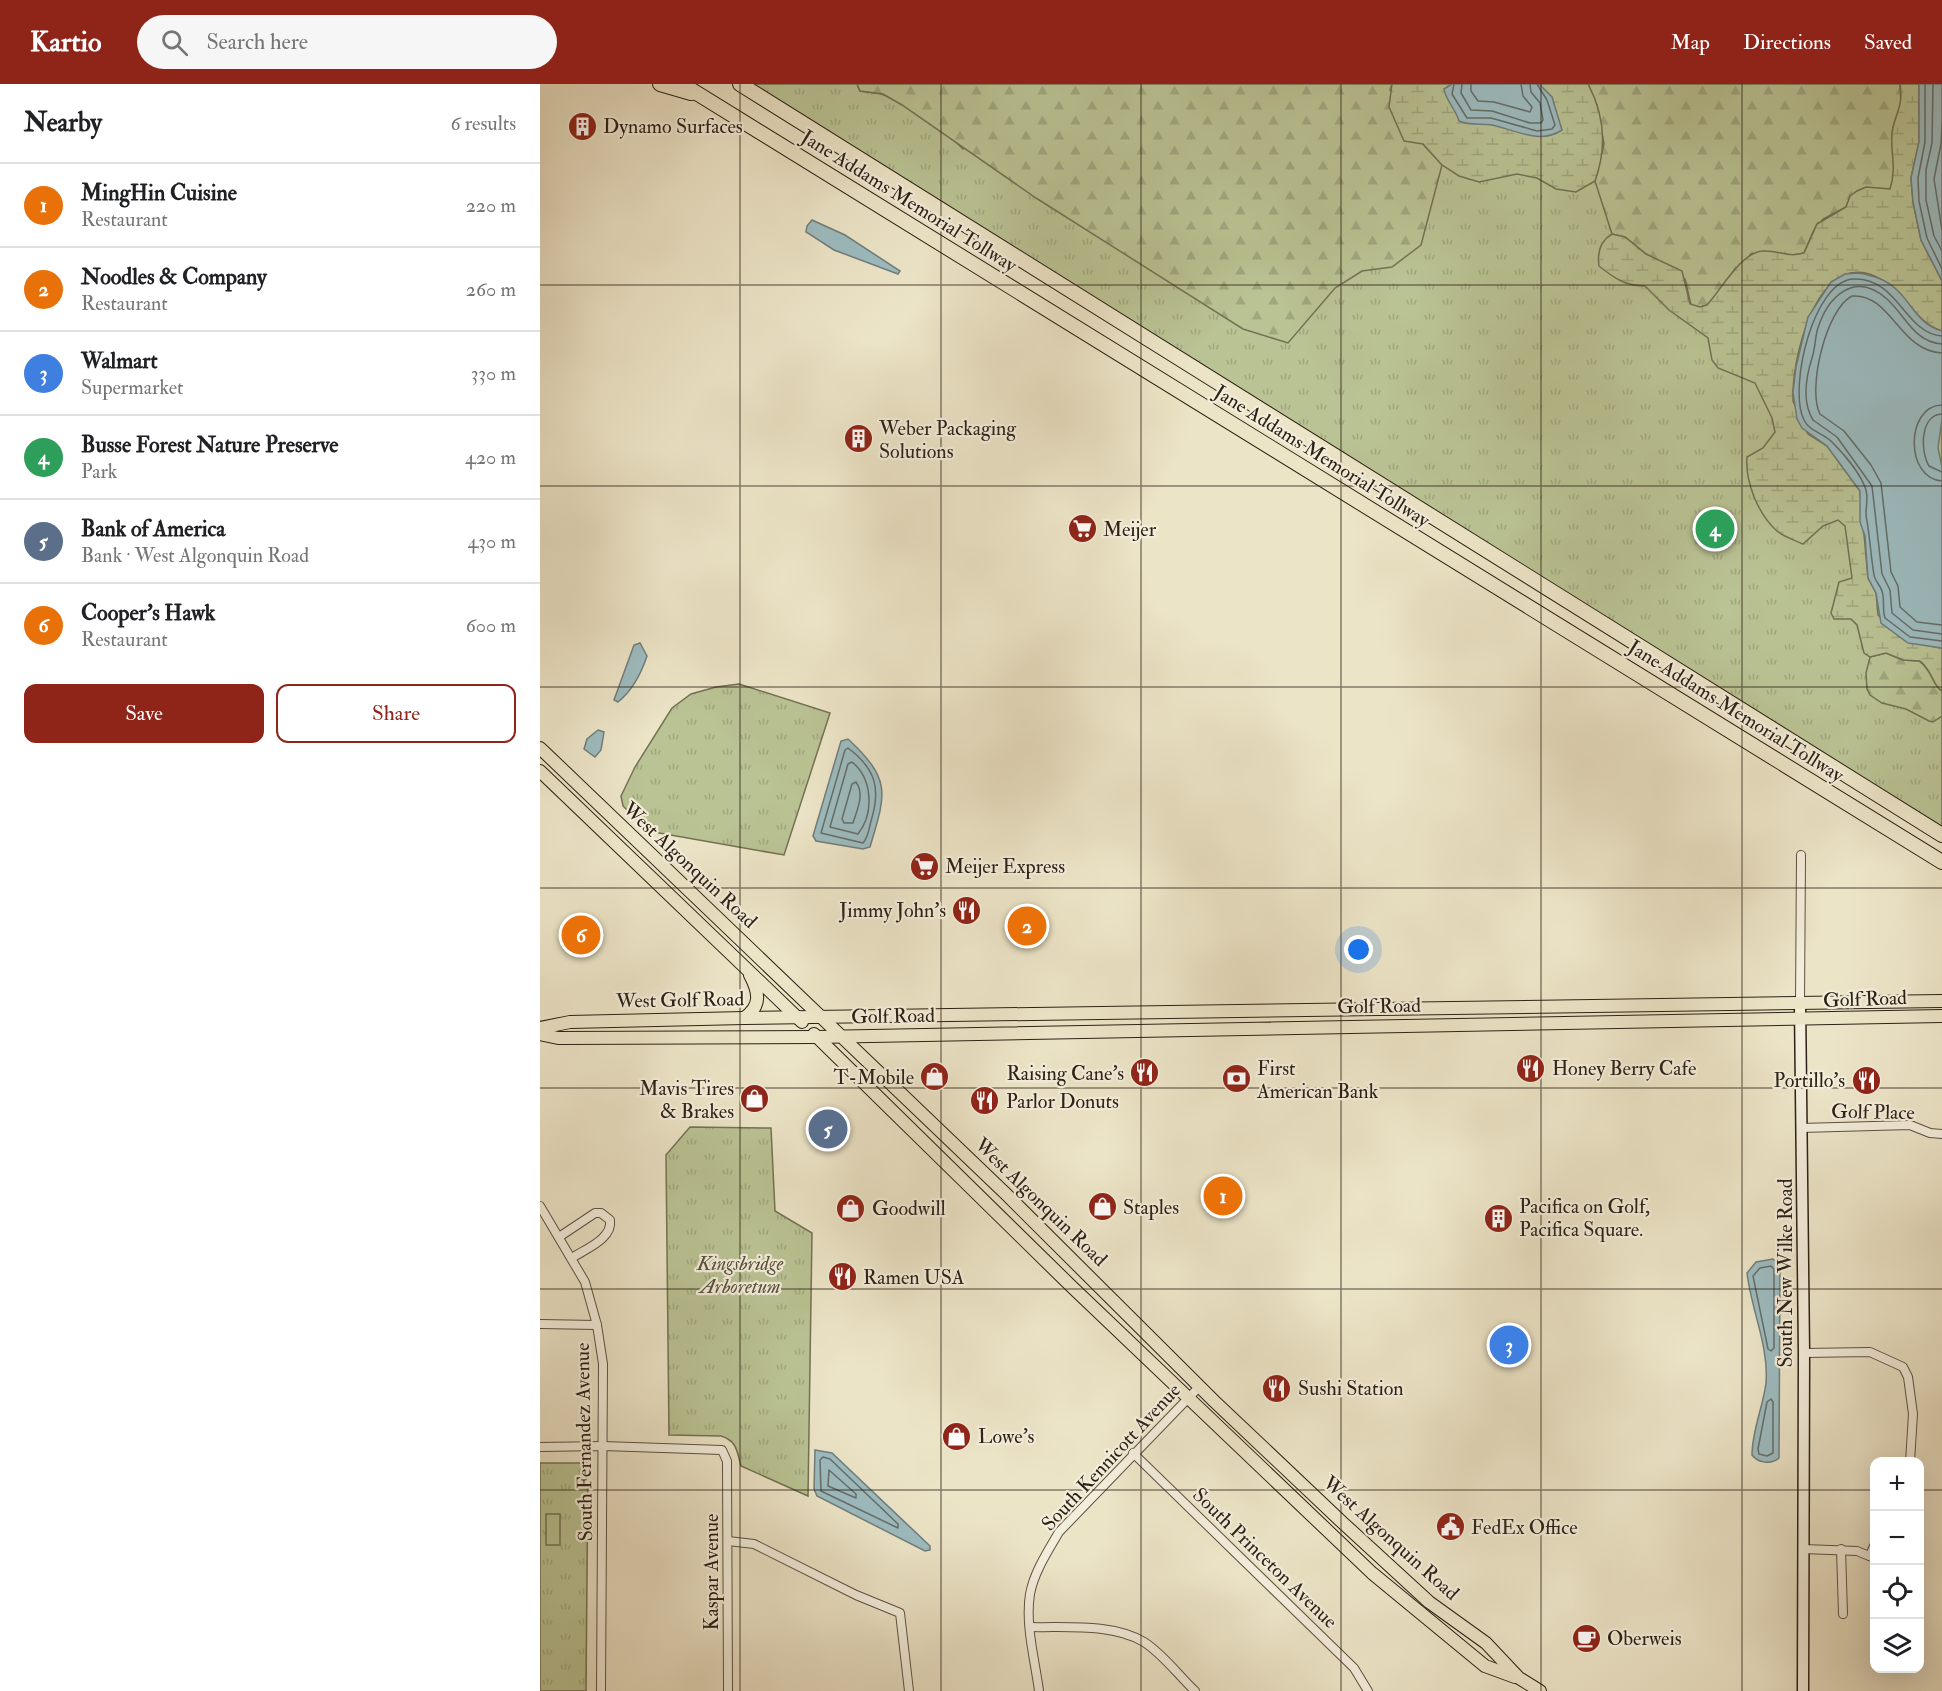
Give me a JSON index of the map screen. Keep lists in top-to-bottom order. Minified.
{"streets":{"highway":["Jane Addams Memorial Tollway"],"main road":["West Algonquin Road","Golf Road","West Golf Road","South New Wilke Road"],"street":["Golf Place","South Fernandez Avenue","South Kennicott Avenue","South Princeton Avenue","Kaspar Avenue"]},"crossings":[["West Algonquin Road","Golf Road"],["West Algonquin Road","West Golf Road"],["West Algonquin Road","South Kennicott Avenue"],["Golf Road","West Golf Road"],["Golf Road","South New Wilke Road"],["Golf Place","South New Wilke Road"],["South Fernandez Avenue","Kaspar Avenue"],["South Kennicott Avenue","South Princeton Avenue"]],"parks":["Kingsbridge Arboretum"],"places":{"building":["Dynamo Surfaces","Weber Packaging Solutions","Pacifica on Golf, Pacifica Square."],"supermarket":["Meijer","Meijer Express"],"restaurant":["Jimmy John's","Honey Berry Cafe","Raising Cane's","Portillo's","Parlor Donuts","Ramen USA","Sushi Station"],"shop":["T-Mobile","Mavis Tires & Brakes","Staples","Goodwill","Lowe's"],"bank":["First American Bank"],"public building":["FedEx Office"],"cafe":["Oberweis"]},"page":{"header":"Kartio","search":"Search here","nav":["Map","Directions","Saved"],"heading":["Nearby","6 results"],"list":[{"mark":"1","name":"MingHin Cuisine","note":"Restaurant","value":"220 m"},{"mark":"2","name":"Noodles & Company","note":"Restaurant","value":"260 m"},{"mark":"3","name":"Walmart","note":"Supermarket","value":"330 m"},{"mark":"4","name":"Busse Forest Nature Preserve","note":"Park","value":"420 m"},{"mark":"5","name":"Bank of America","note":"Bank · West Algonquin Road","value":"430 m"},{"mark":"6","name":"Cooper's Hawk","note":"Restaurant","value":"600 m"}],"pins":["4","2","6","5","1","3"],"buttons":["Save","Share"],"map_buttons":["+","−"]}}
